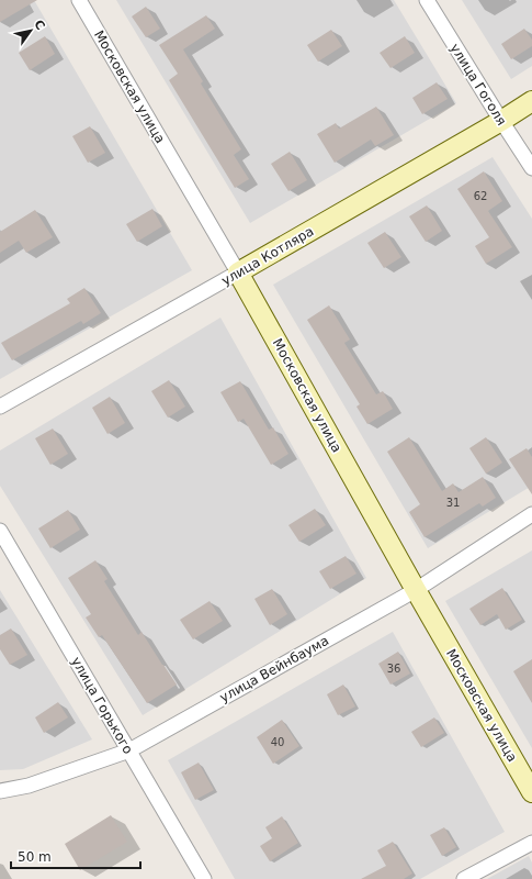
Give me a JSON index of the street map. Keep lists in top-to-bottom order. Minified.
{"streets":{"street":["улица Гоголя","Московская улица","улица Котляра","улица Вейнбаума","улица Горького"]},"crossings":[["улица Гоголя","улица Котляра"],["Московская улица","улица Котляра"],["Московская улица","улица Вейнбаума"],["улица Вейнбаума","улица Горького"]],"house_numbers":["62","31","36","40"],"scale_bar":"50 m","north":"top right"}
